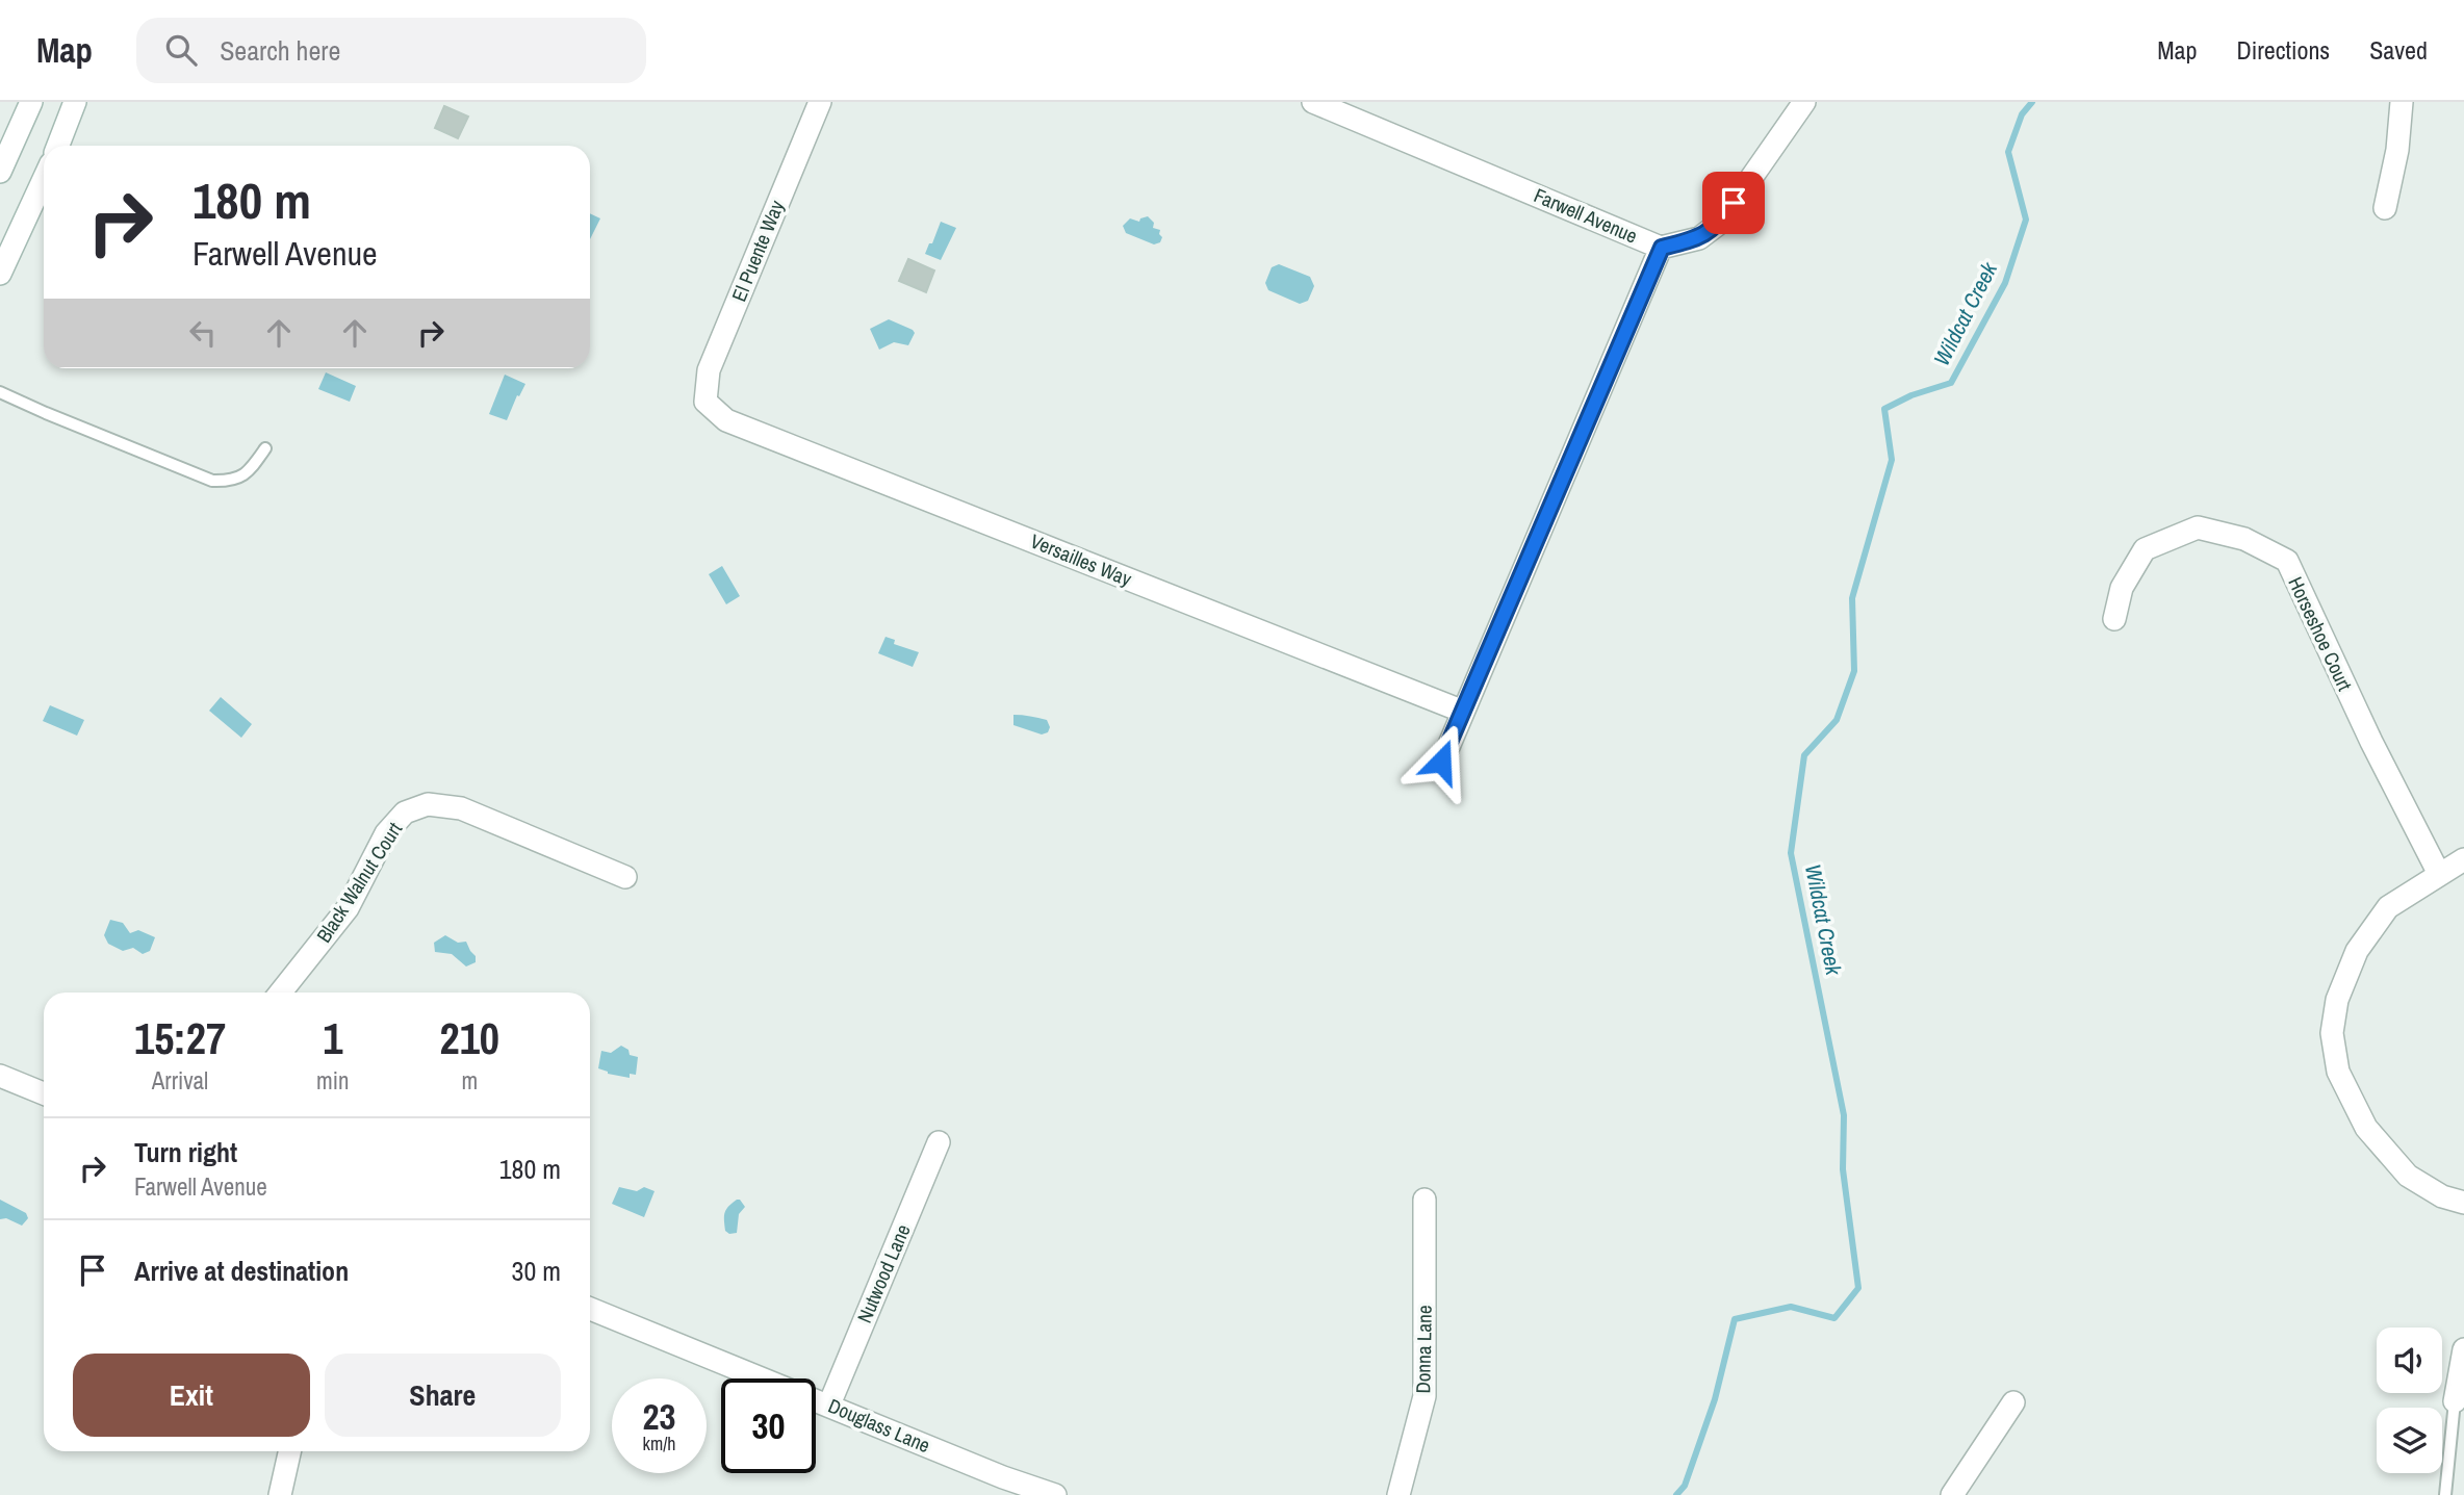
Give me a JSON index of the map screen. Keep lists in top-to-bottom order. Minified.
{"streets":{"street":["Farwell Avenue","El Puente Way","Versailles Way","Horseshoe Court","Black Walnut Court","Nutwood Lane","Donna Lane","Douglass Lane"]},"crossings":[["El Puente Way","Versailles Way"],["Nutwood Lane","Douglass Lane"]],"water":["Wildcat Creek"],"page":{"header":"Map","search":"Search here","nav":["Map","Directions","Saved"],"turn":["180 m","Farwell Avenue"],"eta":["15:27","Arrival","1","min","210","m"],"list":[{"name":"Turn right","note":"Farwell Avenue","value":"180 m"},{"name":"Arrive at destination","value":"30 m"}],"buttons":["Exit","Share"],"speed":"23 km/h","limit":"30"}}
